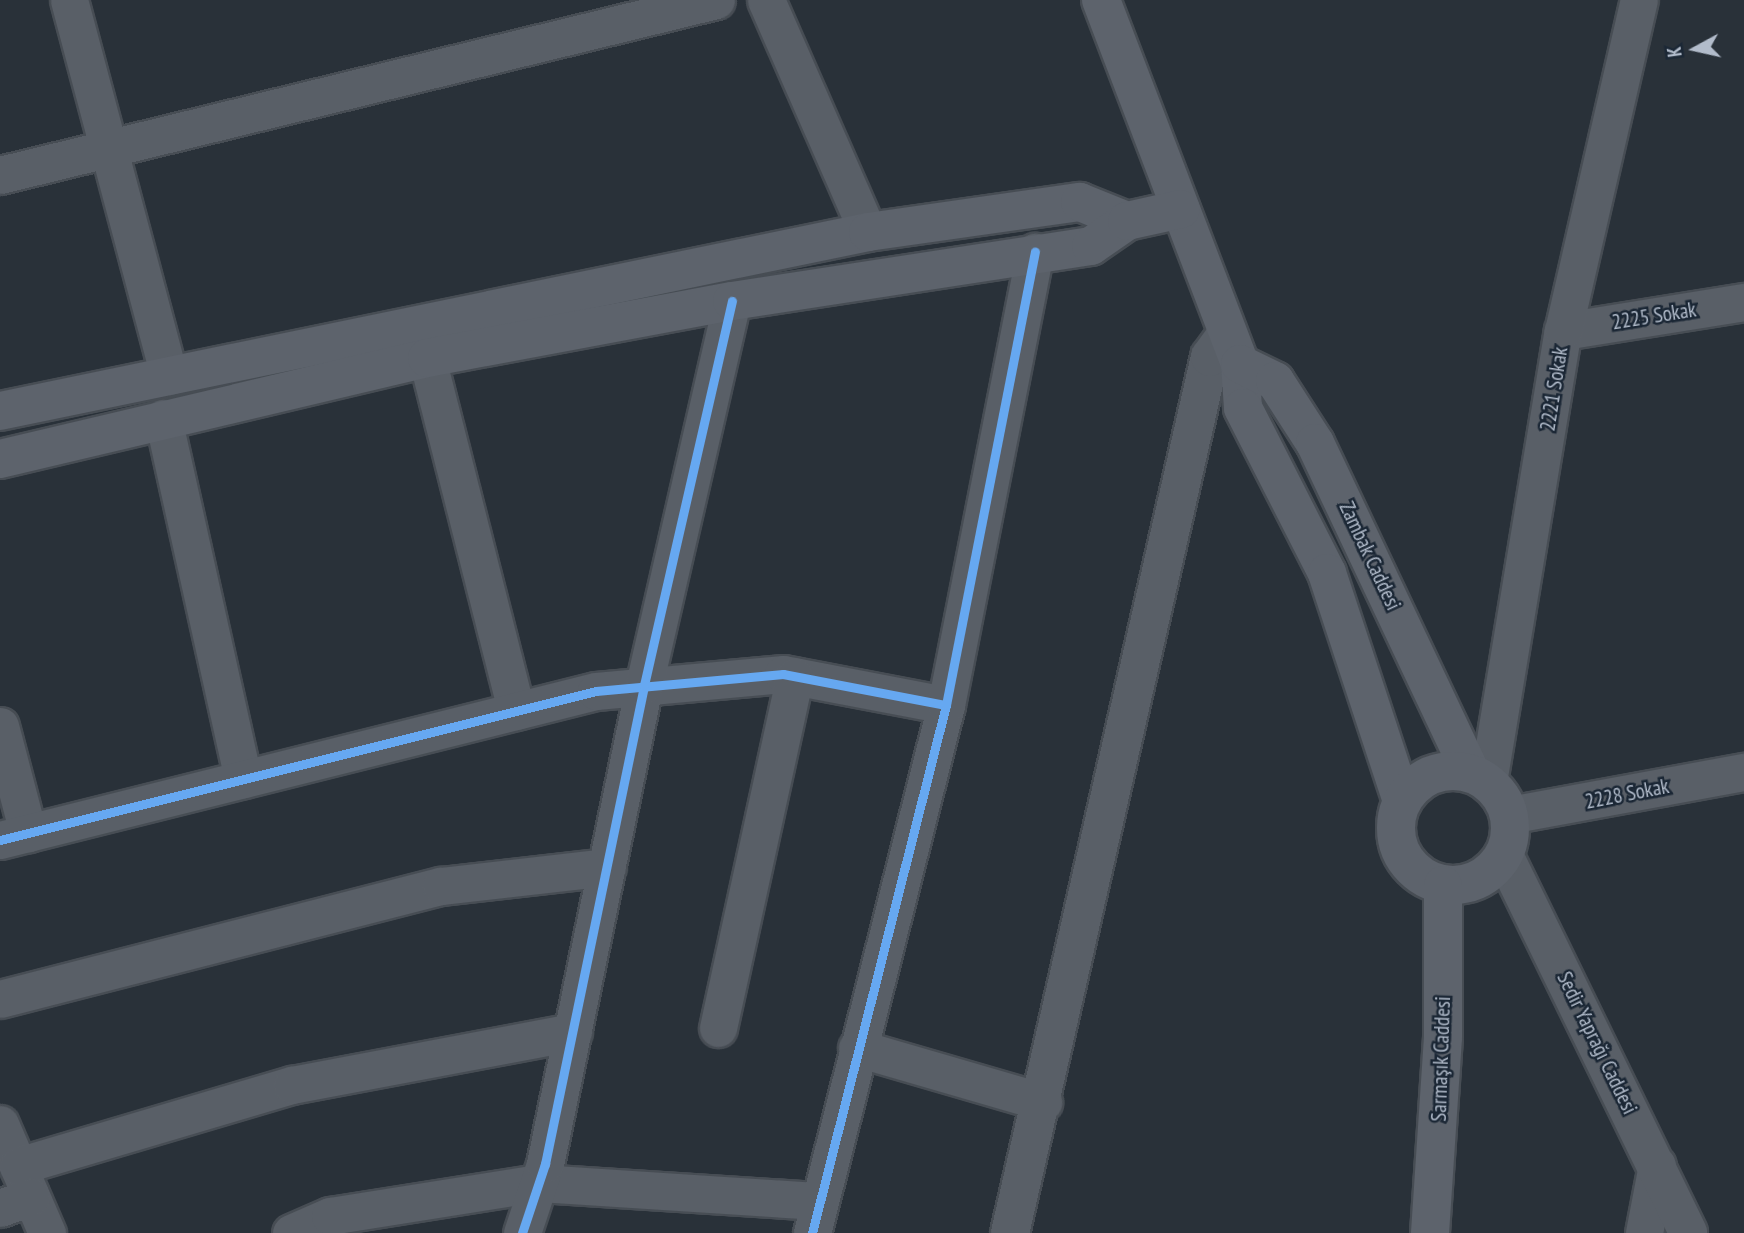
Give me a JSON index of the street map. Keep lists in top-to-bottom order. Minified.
{"streets":{"main road":["Zambak Caddesi","Sarmaşık Caddesi"],"street":["2225 Sokak","2221 Sokak","2228 Sokak","Sedir Yaprağı Caddesi"]},"crossings":[["2225 Sokak","2221 Sokak"],["2221 Sokak","Zambak Caddesi"],["2221 Sokak","2228 Sokak"],["2221 Sokak","Sedir Yaprağı Caddesi"],["2221 Sokak","Sarmaşık Caddesi"],["Zambak Caddesi","2228 Sokak"],["Zambak Caddesi","Sedir Yaprağı Caddesi"],["Zambak Caddesi","Sarmaşık Caddesi"],["2228 Sokak","Sedir Yaprağı Caddesi"],["2228 Sokak","Sarmaşık Caddesi"],["Sedir Yaprağı Caddesi","Sarmaşık Caddesi"]],"north":"left"}
